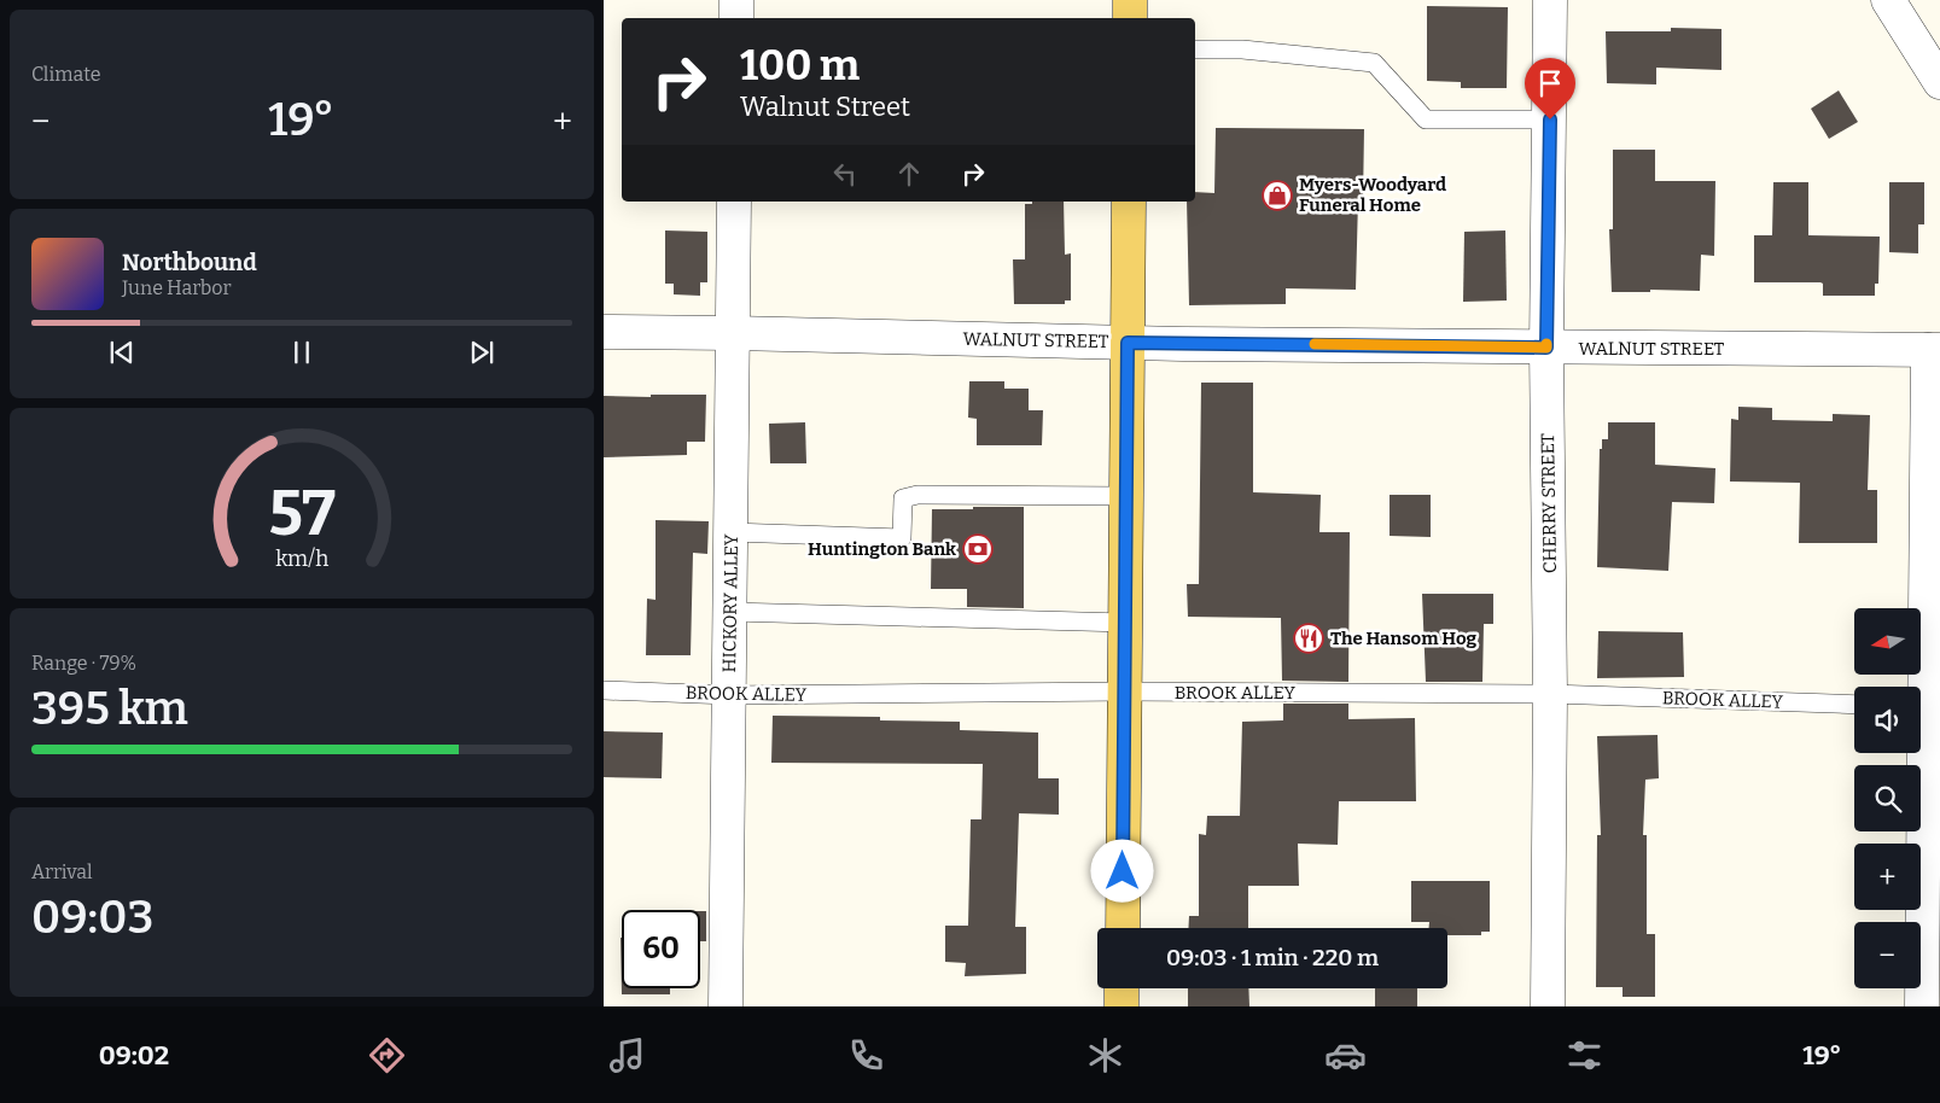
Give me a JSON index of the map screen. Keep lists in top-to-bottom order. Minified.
{"streets":{"street":["WALNUT STREET","CHERRY STREET","HICKORY ALLEY"],"lane":["BROOK ALLEY"]},"crossings":[["WALNUT STREET","CHERRY STREET"],["WALNUT STREET","HICKORY ALLEY"],["CHERRY STREET","BROOK ALLEY"],["HICKORY ALLEY","BROOK ALLEY"]],"places":{"shop":["Myers-Woodyard Funeral Home"],"bank":["Huntington Bank"],"restaurant":["The Hansom Hog"]},"north":"left","page":{"tile":["Climate",["Range · 79%","395 km"],["Arrival","09:03"]],"turn":["100 m","Walnut Street"],"heat":["−","19°","+"],"song":["Northbound","June Harbor"],"map_buttons":["+","−"],"limit":"60","trip":"09:03 · 1 min · 220 m","tabs":["09:02","19°"],"gauge":["57","km/h"]}}
